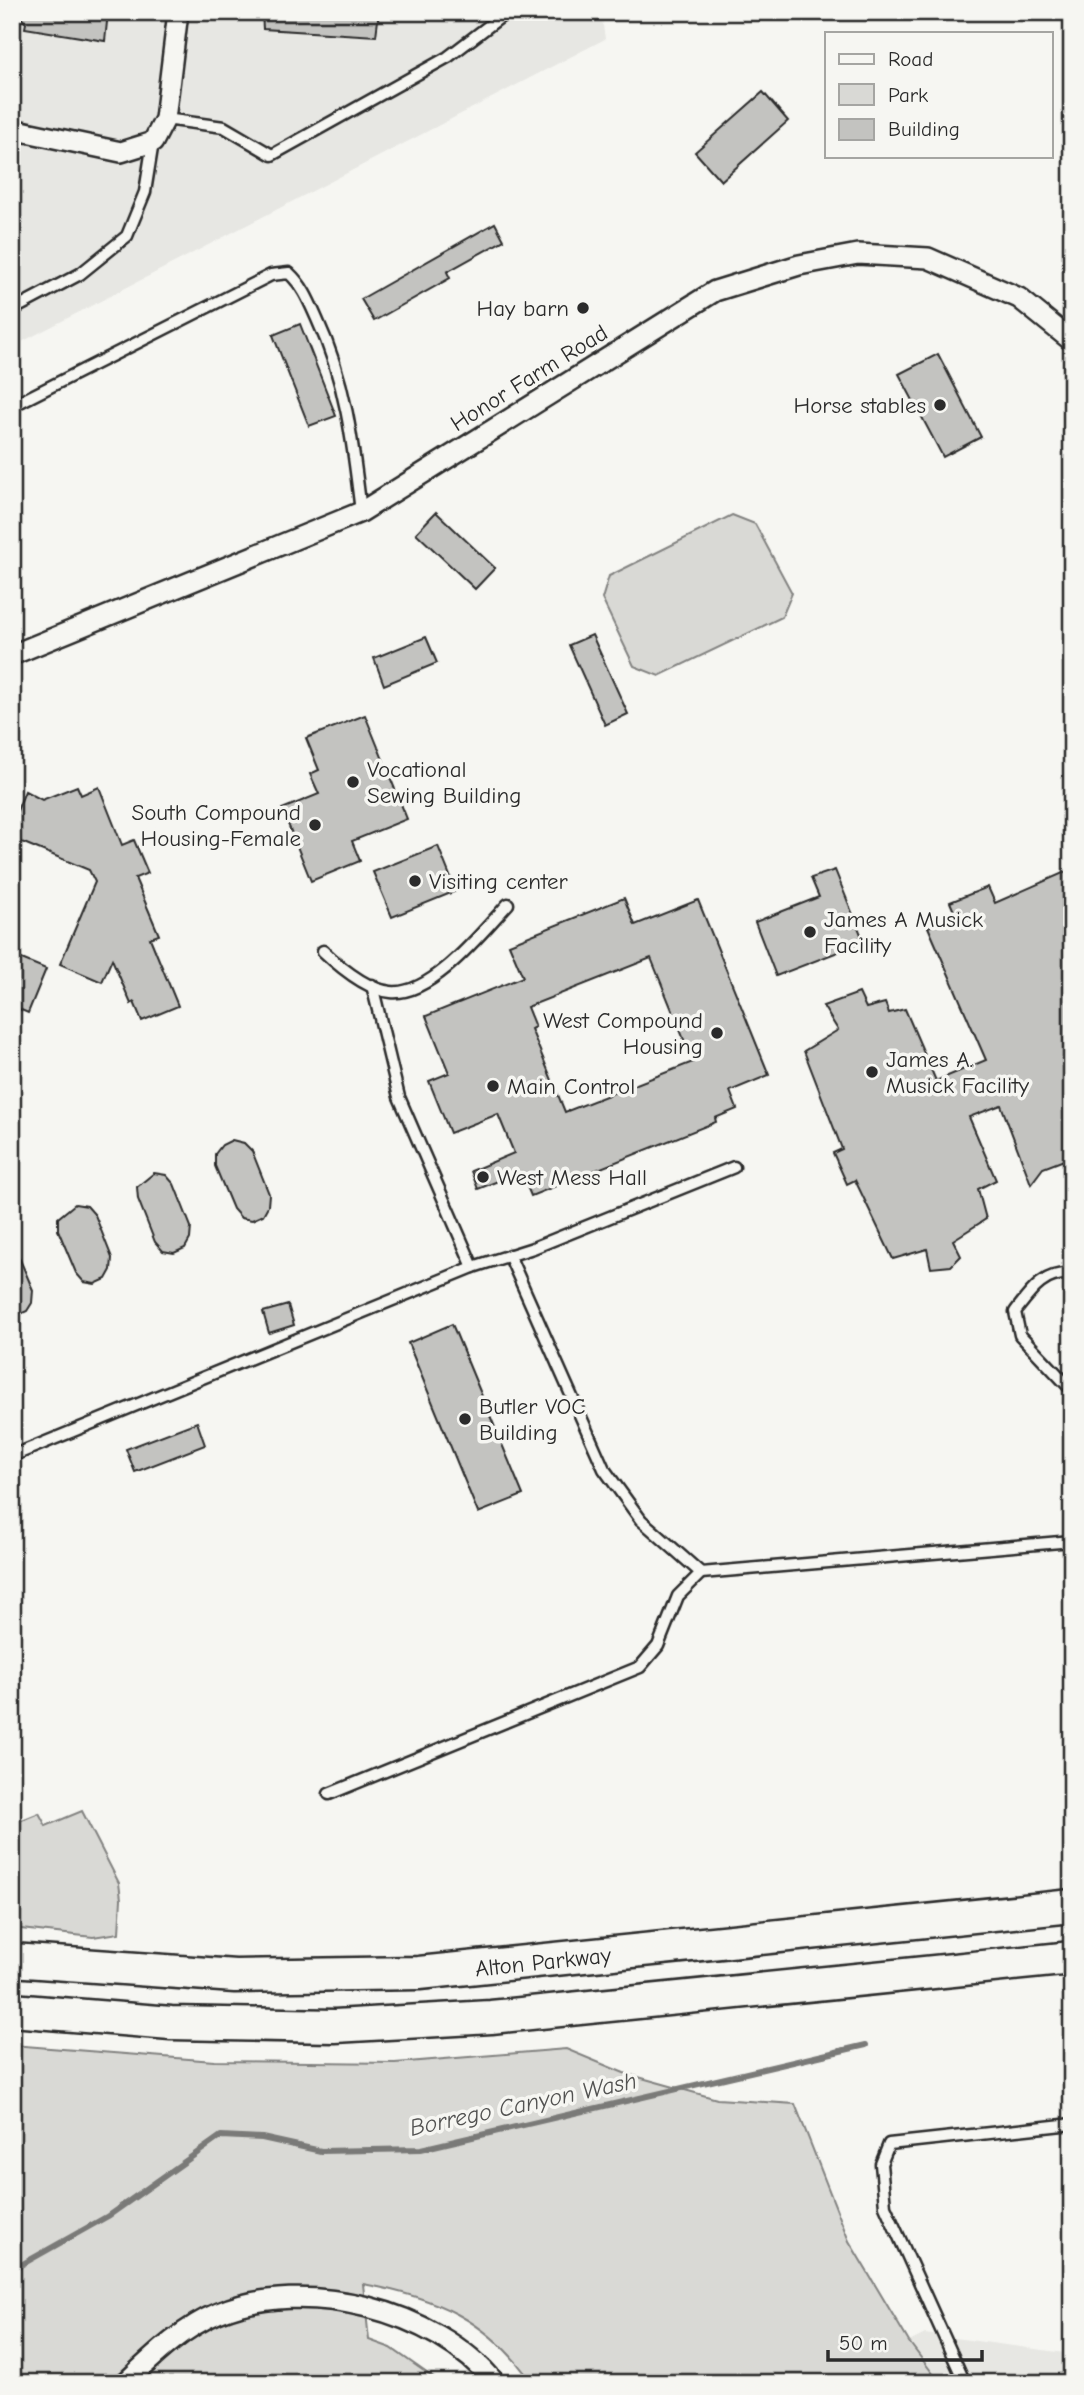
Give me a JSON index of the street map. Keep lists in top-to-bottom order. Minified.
{"streets":{"main road":["Alton Parkway"],"street":["Honor Farm Road"]},"water":["Borrego Canyon Wash"],"places":["Hay barn","Horse stables","Vocational Sewing Building","South Compound Housing-Female","Visiting center","James A Musick Facility","West Compound Housing","James A. Musick Facility","Main Control","West Mess Hall","Butler VOC Building"],"legend":["Road","Park","Building"],"scale_bar":"50 m"}
